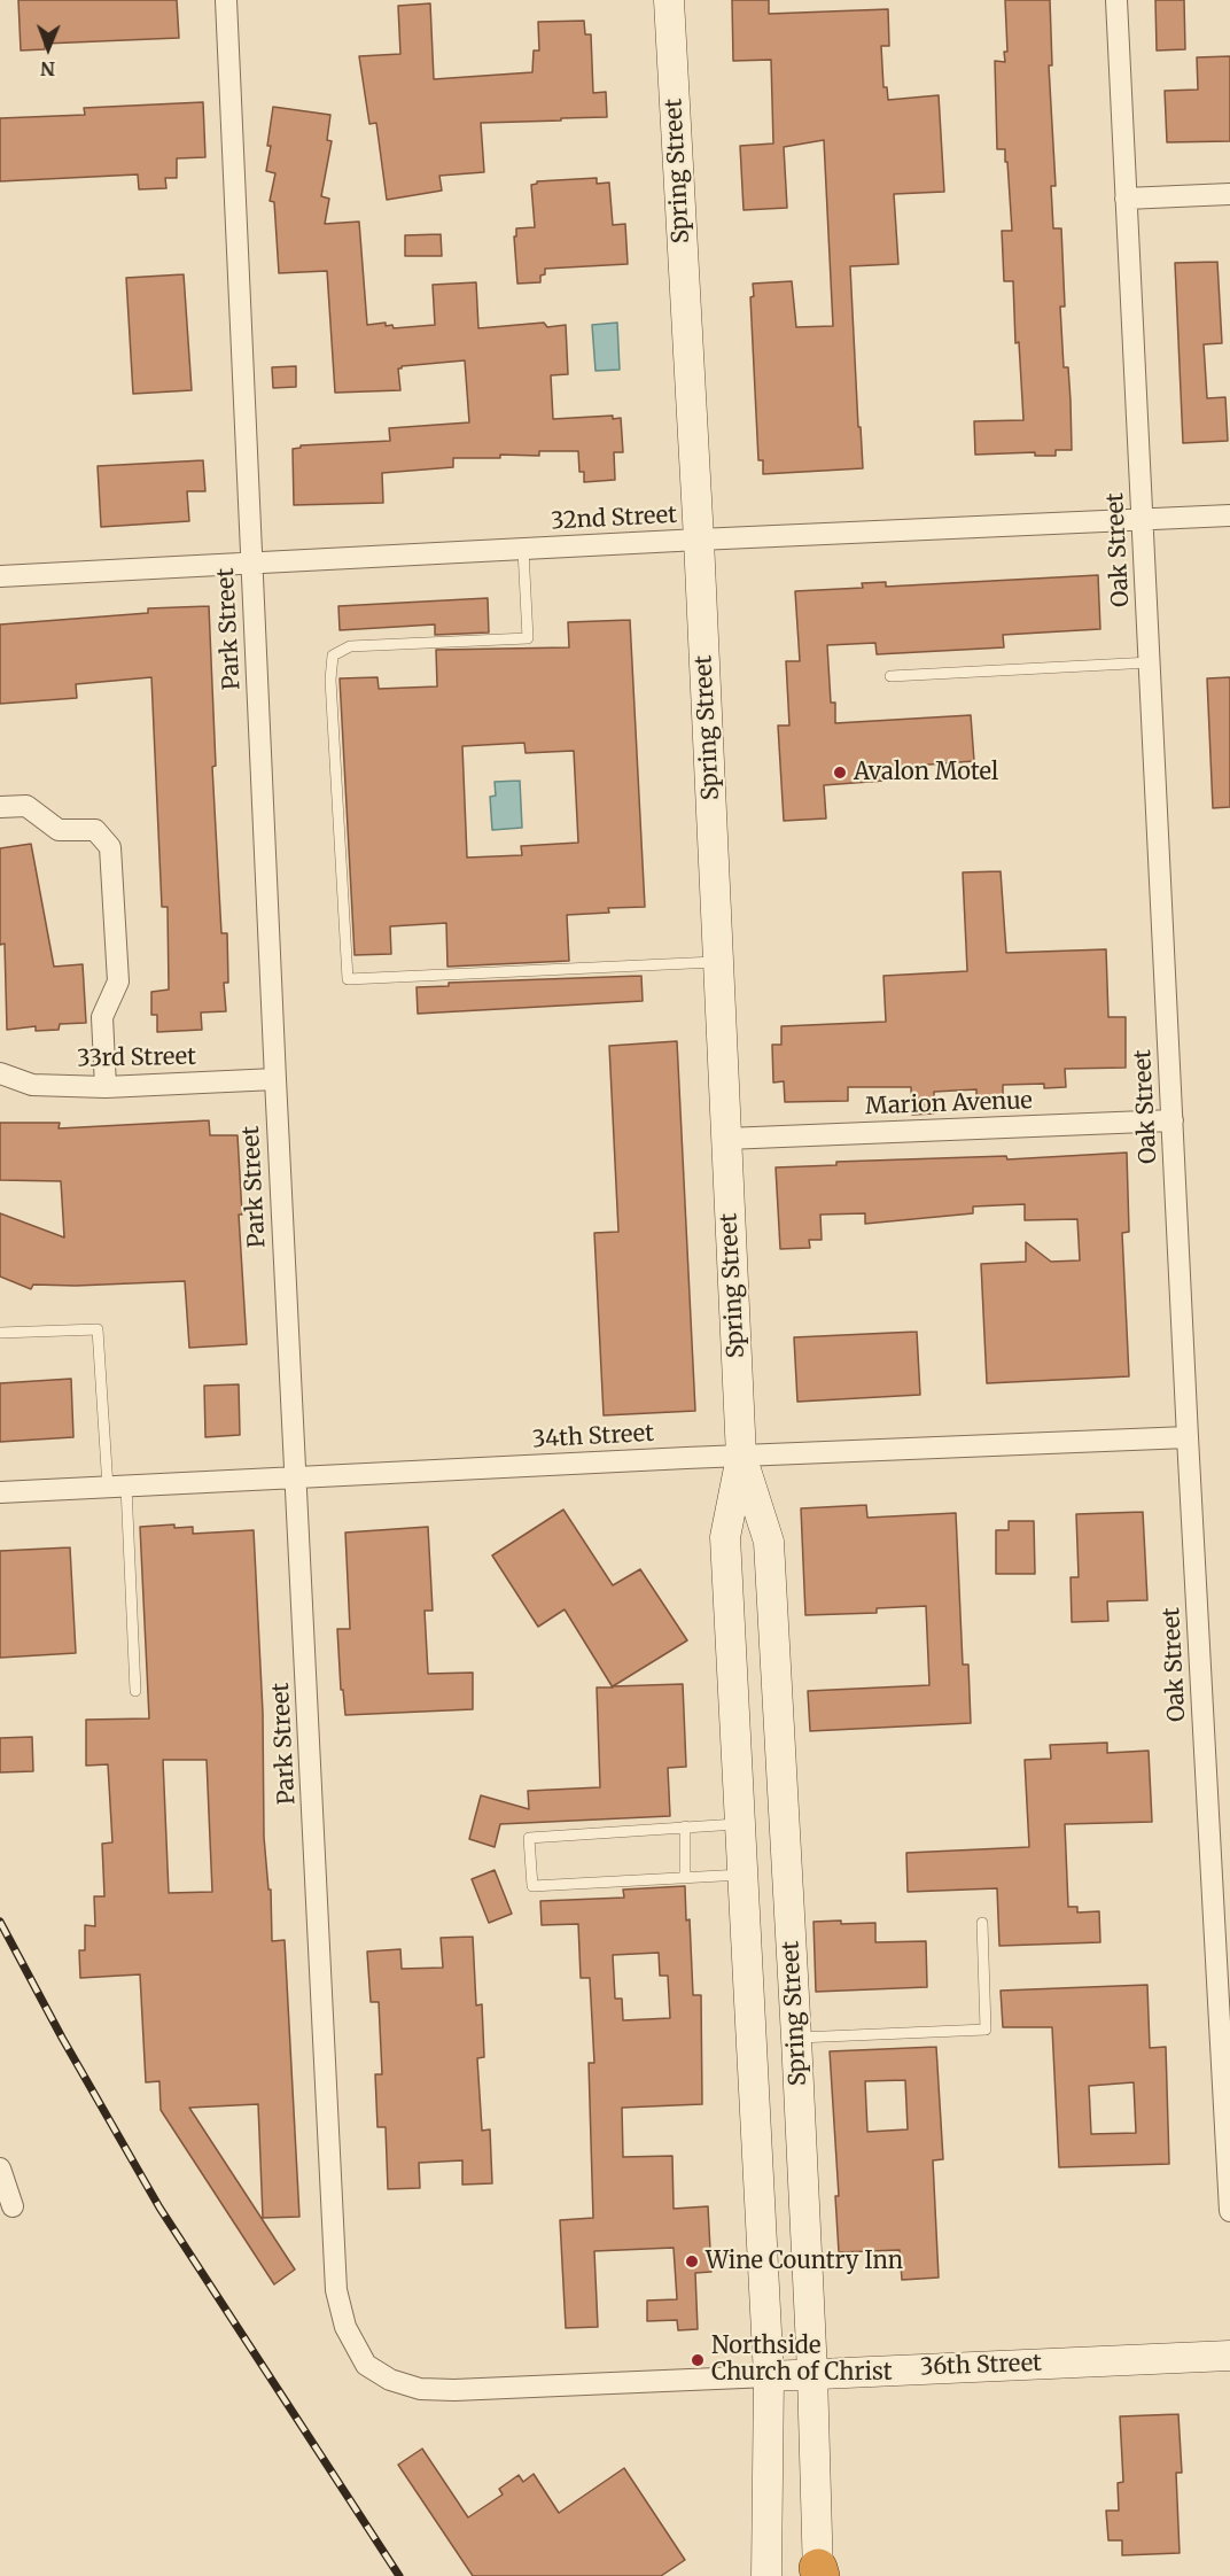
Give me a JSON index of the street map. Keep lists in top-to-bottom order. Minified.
{"streets":{"main road":["Spring Street","36th Street"],"street":["32nd Street","Oak Street","Park Street","33rd Street","Marion Avenue","34th Street"]},"crossings":[["Spring Street","32nd Street"],["Spring Street","Marion Avenue"],["Spring Street","34th Street"],["Spring Street","36th Street"],["32nd Street","Oak Street"],["32nd Street","Park Street"],["Oak Street","Marion Avenue"],["Oak Street","34th Street"],["Park Street","33rd Street"],["Park Street","34th Street"],["Park Street","36th Street"]],"places":["Avalon Motel","Wine Country Inn","Northside Church of Christ"],"north":"bottom"}
